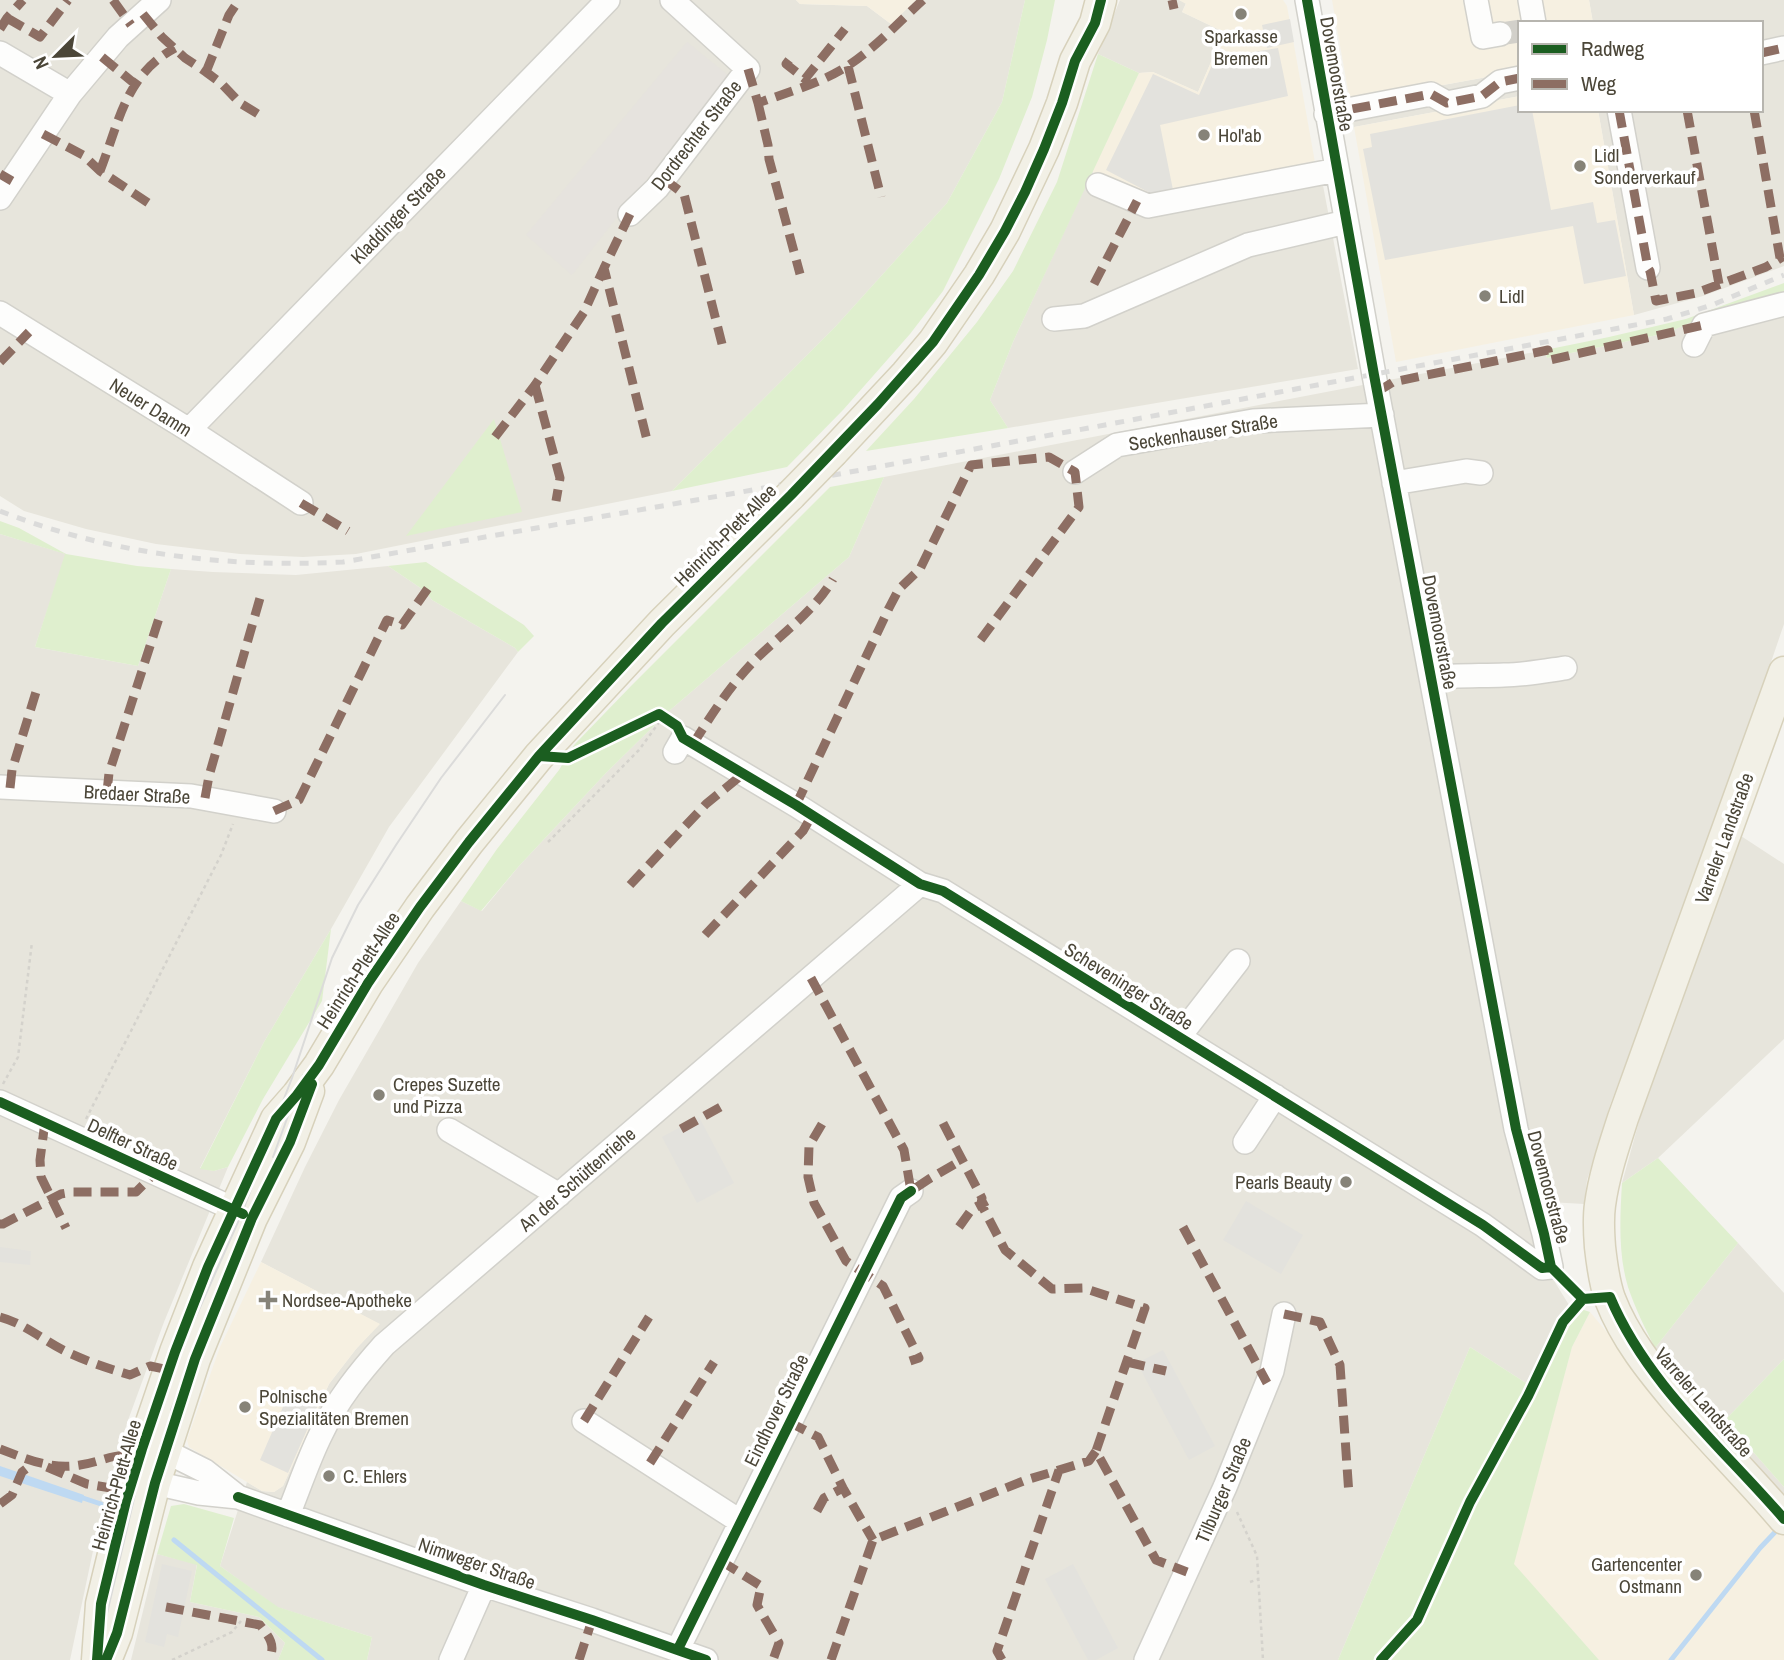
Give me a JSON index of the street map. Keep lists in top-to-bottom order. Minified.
{"streets":{"main road":["Heinrich-Plett-Allee","Varreler Landstraße"],"street":["Dovemoorstraße","Dordrechter Straße","Kladdinger Straße","Neuer Damm","Seckenhauser Straße","Bredaer Straße","Scheveninger Straße","Delfter Straße","An der Schüttenriehe","Eindhover Straße","Tilburger Straße","Nimweger Straße"]},"crossings":[["Dovemoorstraße","Seckenhauser Straße"],["Dovemoorstraße","Scheveninger Straße"],["Kladdinger Straße","Neuer Damm"],["Heinrich-Plett-Allee","Delfter Straße"],["Heinrich-Plett-Allee","Nimweger Straße"],["Scheveninger Straße","An der Schüttenriehe"],["An der Schüttenriehe","Nimweger Straße"],["Eindhover Straße","Nimweger Straße"]],"places":{"other":["Sparkasse Bremen","Hol'ab","Lidl Sonderverkauf","Lidl","Crepes Suzette und Pizza","Pearls Beauty","Polnische Spezialitäten Bremen","C. Ehlers","Gartencenter Ostmann"],"health":["Nordsee-Apotheke"]},"legend":["Radweg","Weg"],"north":"bottom left"}
